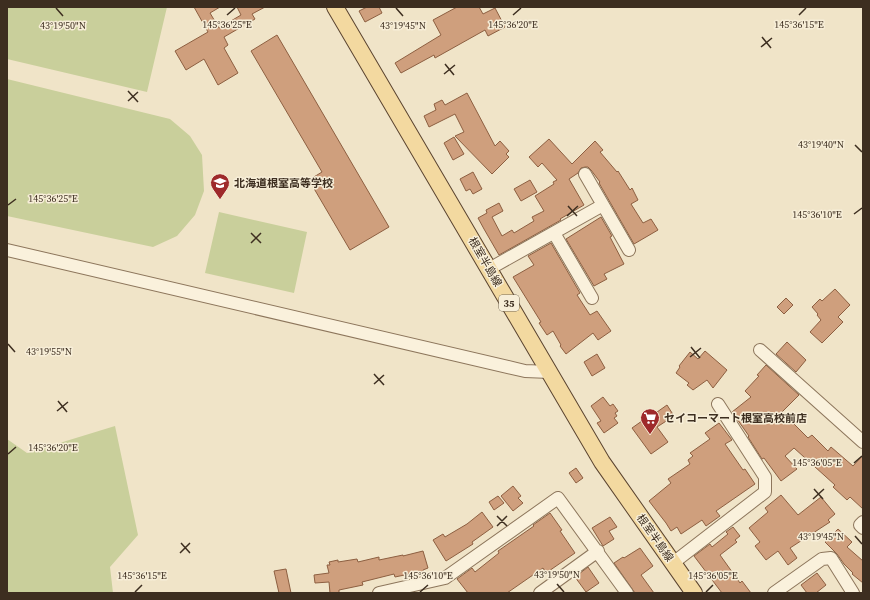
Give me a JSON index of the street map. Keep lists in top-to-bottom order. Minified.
{"streets":{"main road":["根室半島線","35"]},"places":{"school or university":["北海道根室高等学校"],"supermarket":["セイコーマート根室高校前店"]},"coordinates":["145°36'25\"E","145°36'20\"E","145°36'15\"E","43°19'50\"N","43°19'45\"N","43°19'40\"N","145°36'10\"E","43°19'55\"N","145°36'05\"E"]}
